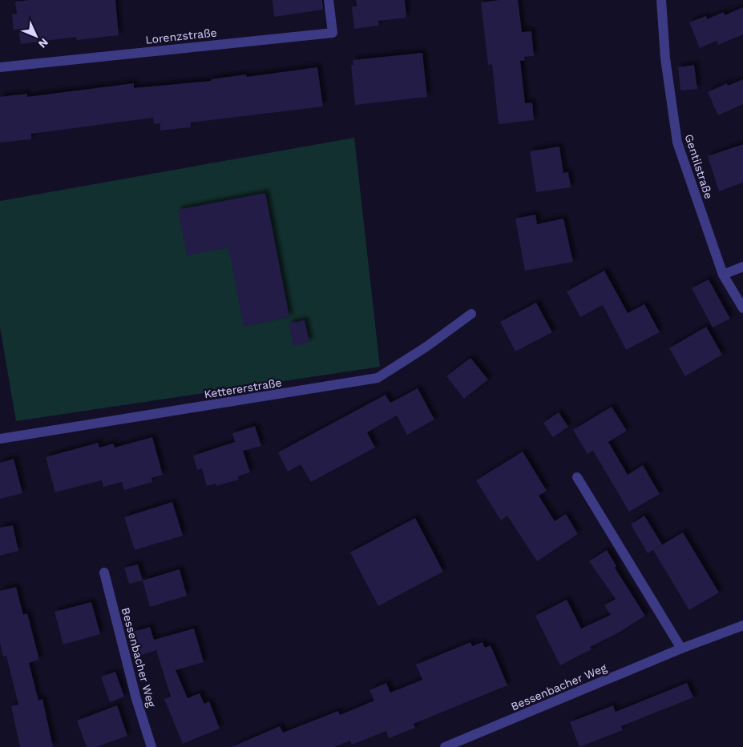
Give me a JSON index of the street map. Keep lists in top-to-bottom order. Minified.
{"streets":{"street":["Lorenzstraße","Gentilstraße","Kettererstraße","Bessenbacher Weg"]},"north":"bottom right"}
